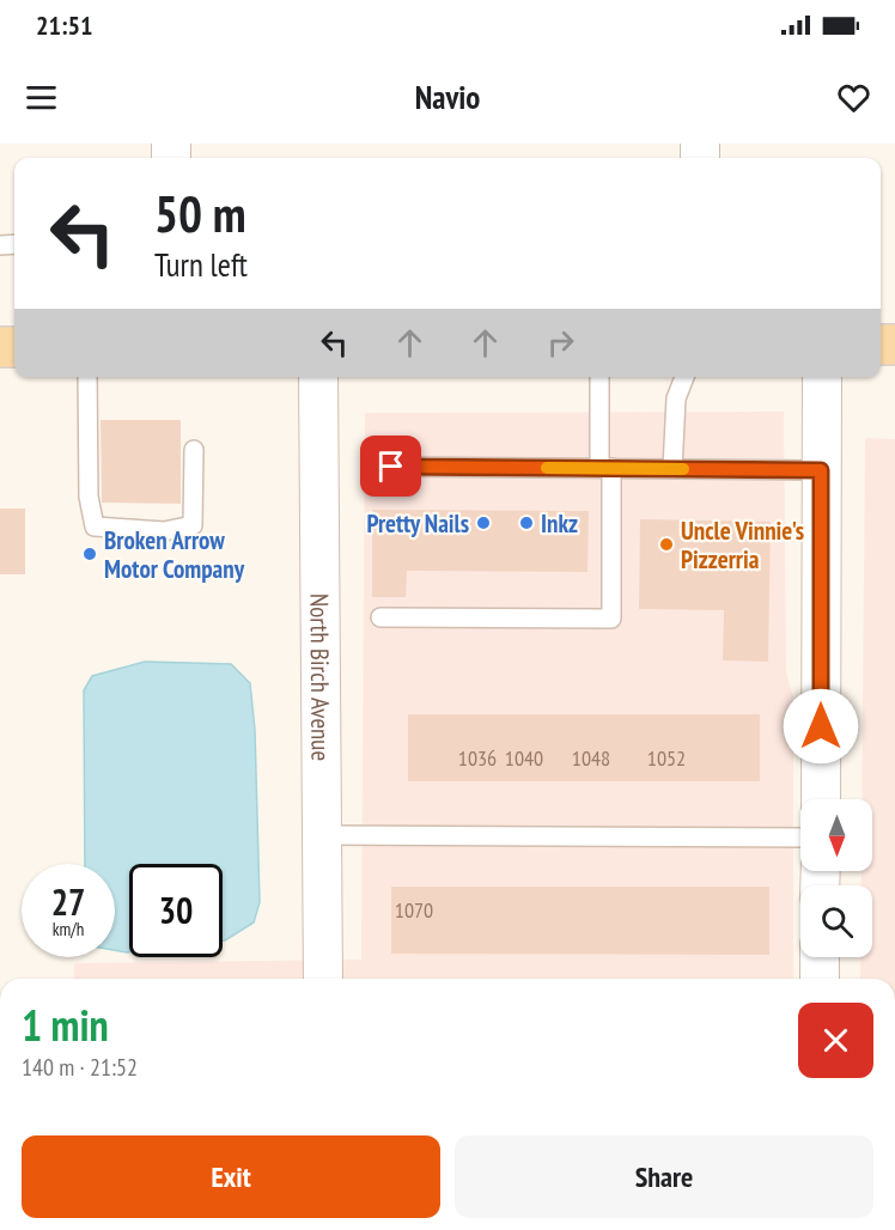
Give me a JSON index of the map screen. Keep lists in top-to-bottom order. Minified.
{"streets":{"street":["North Birch Avenue"]},"places":["Pretty Nails","Inkz","Uncle Vinnie's Pizzerria","Broken Arrow Motor Company"],"house_numbers":["1036","1040","1048","1052","1070"],"north":"bottom","page":{"status":"21:51","header":"Navio","turn":["50 m","Turn left"],"speed":"27 km/h","limit":"30","heading":["1 min","140 m · 21:52"],"buttons":["Exit","Share"]}}
